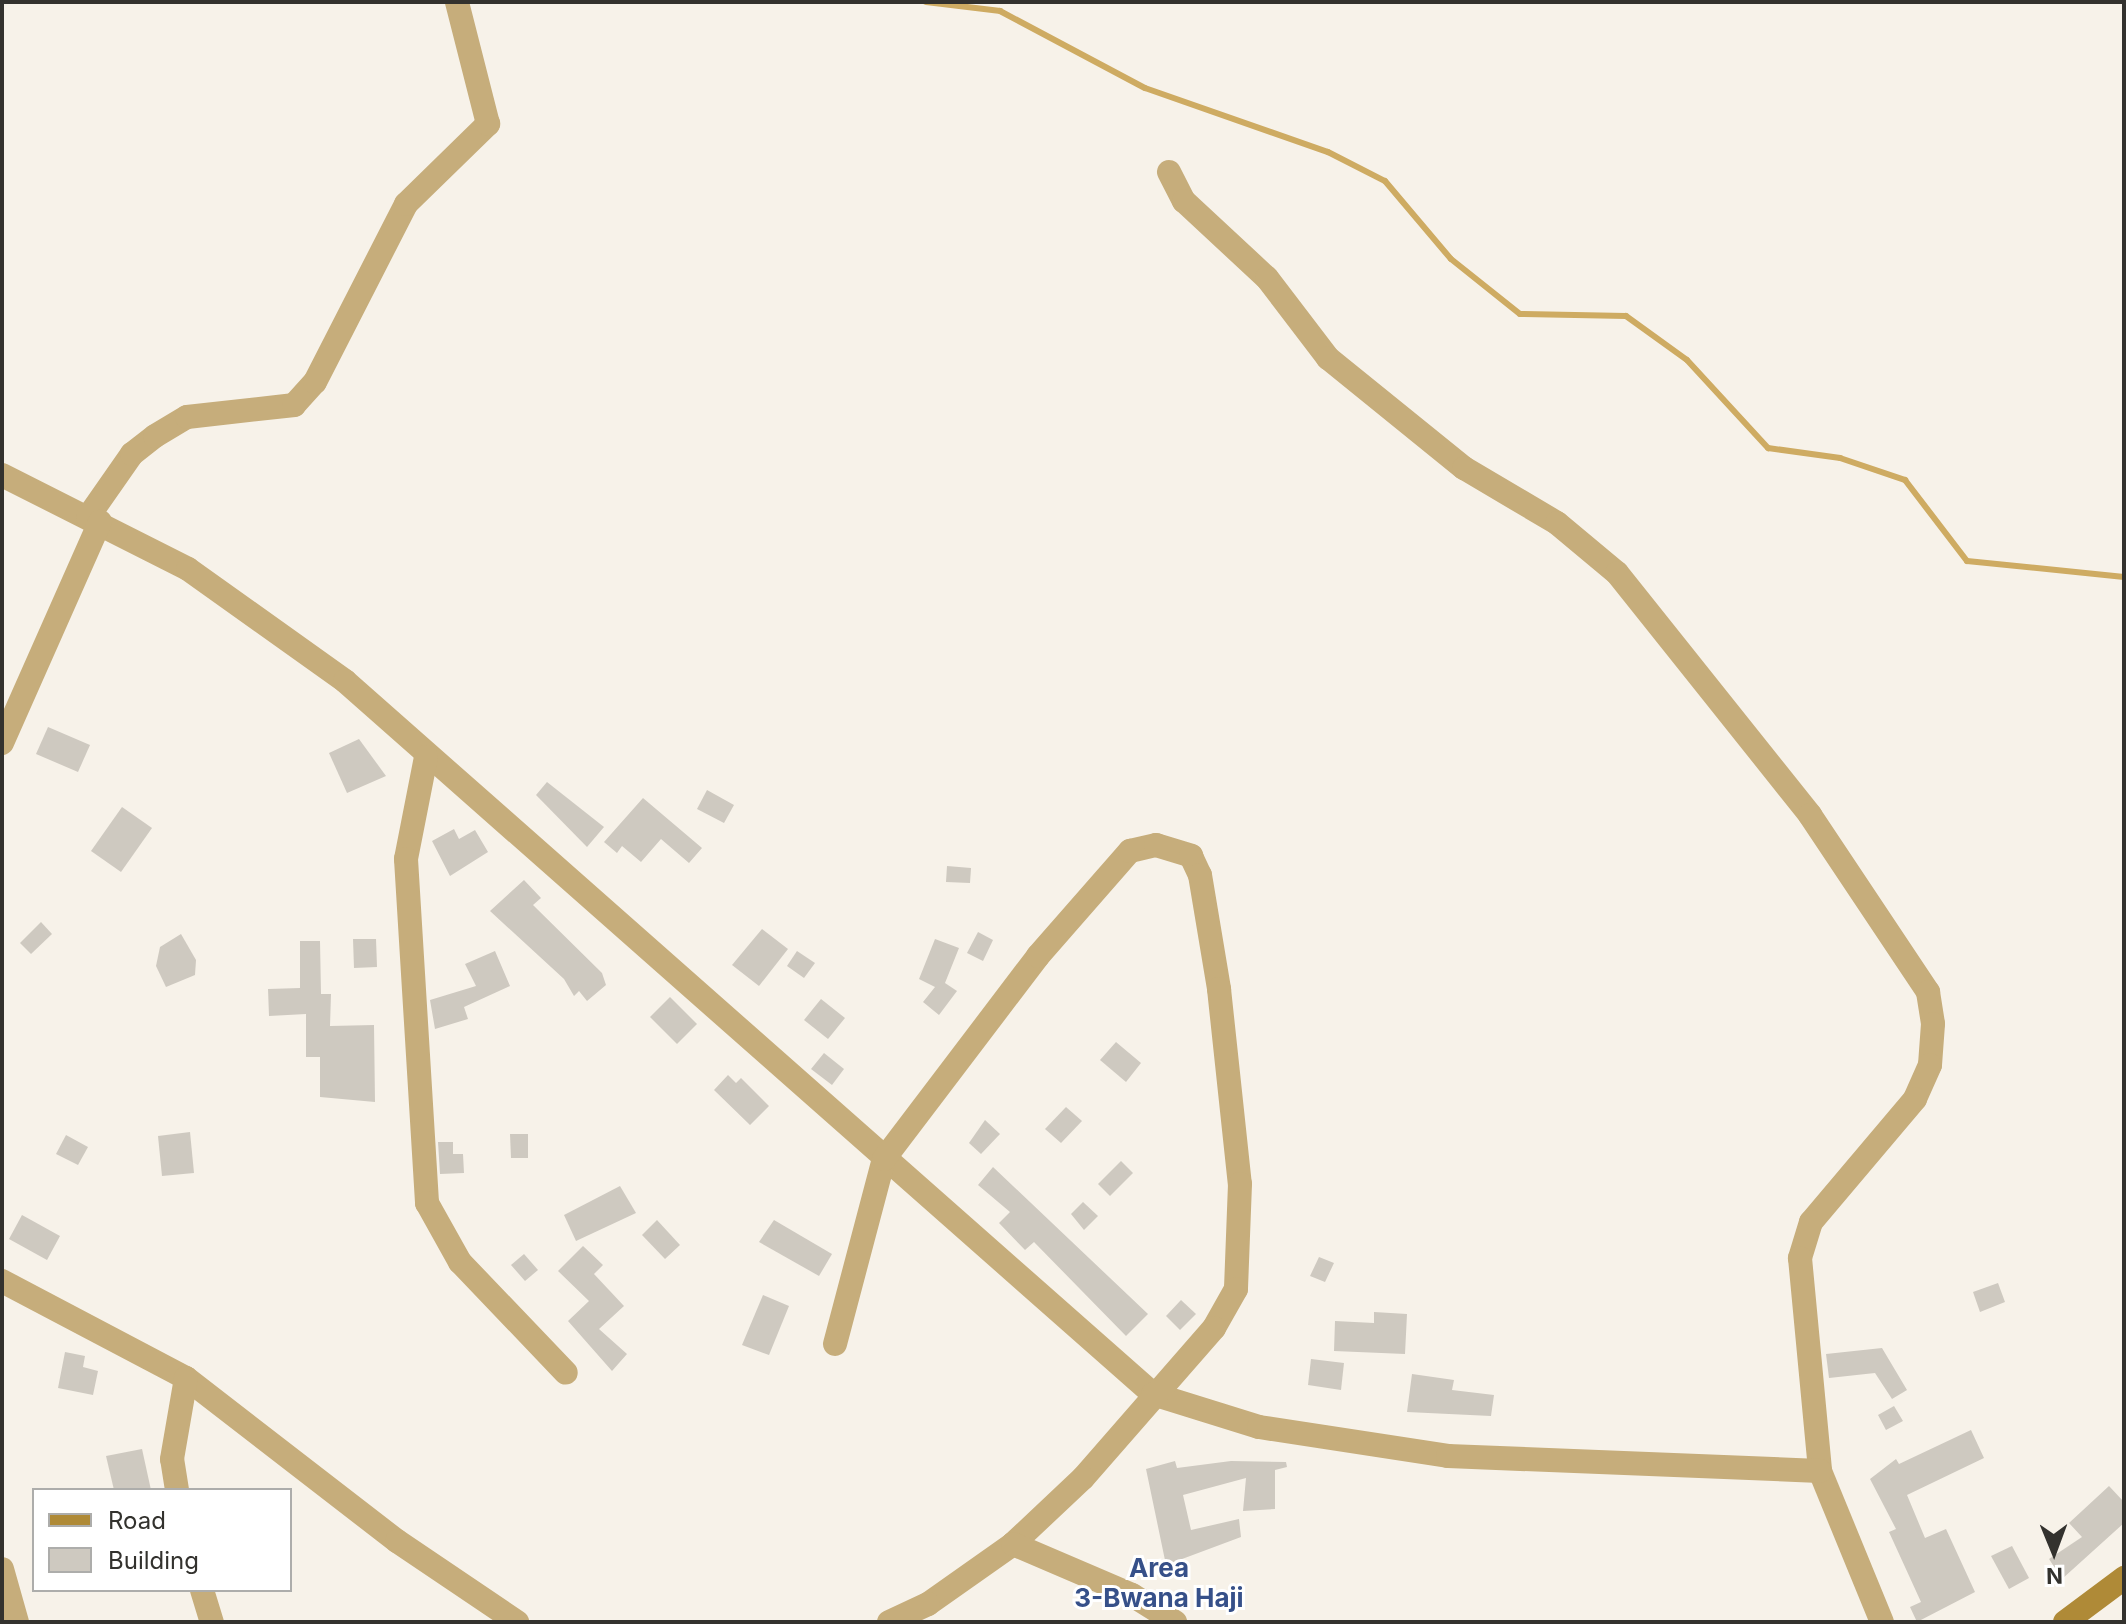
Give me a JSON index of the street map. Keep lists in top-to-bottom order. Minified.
{"districts":["Area 3-Bwana Haji"],"legend":["Road","Building"],"north":"bottom"}
